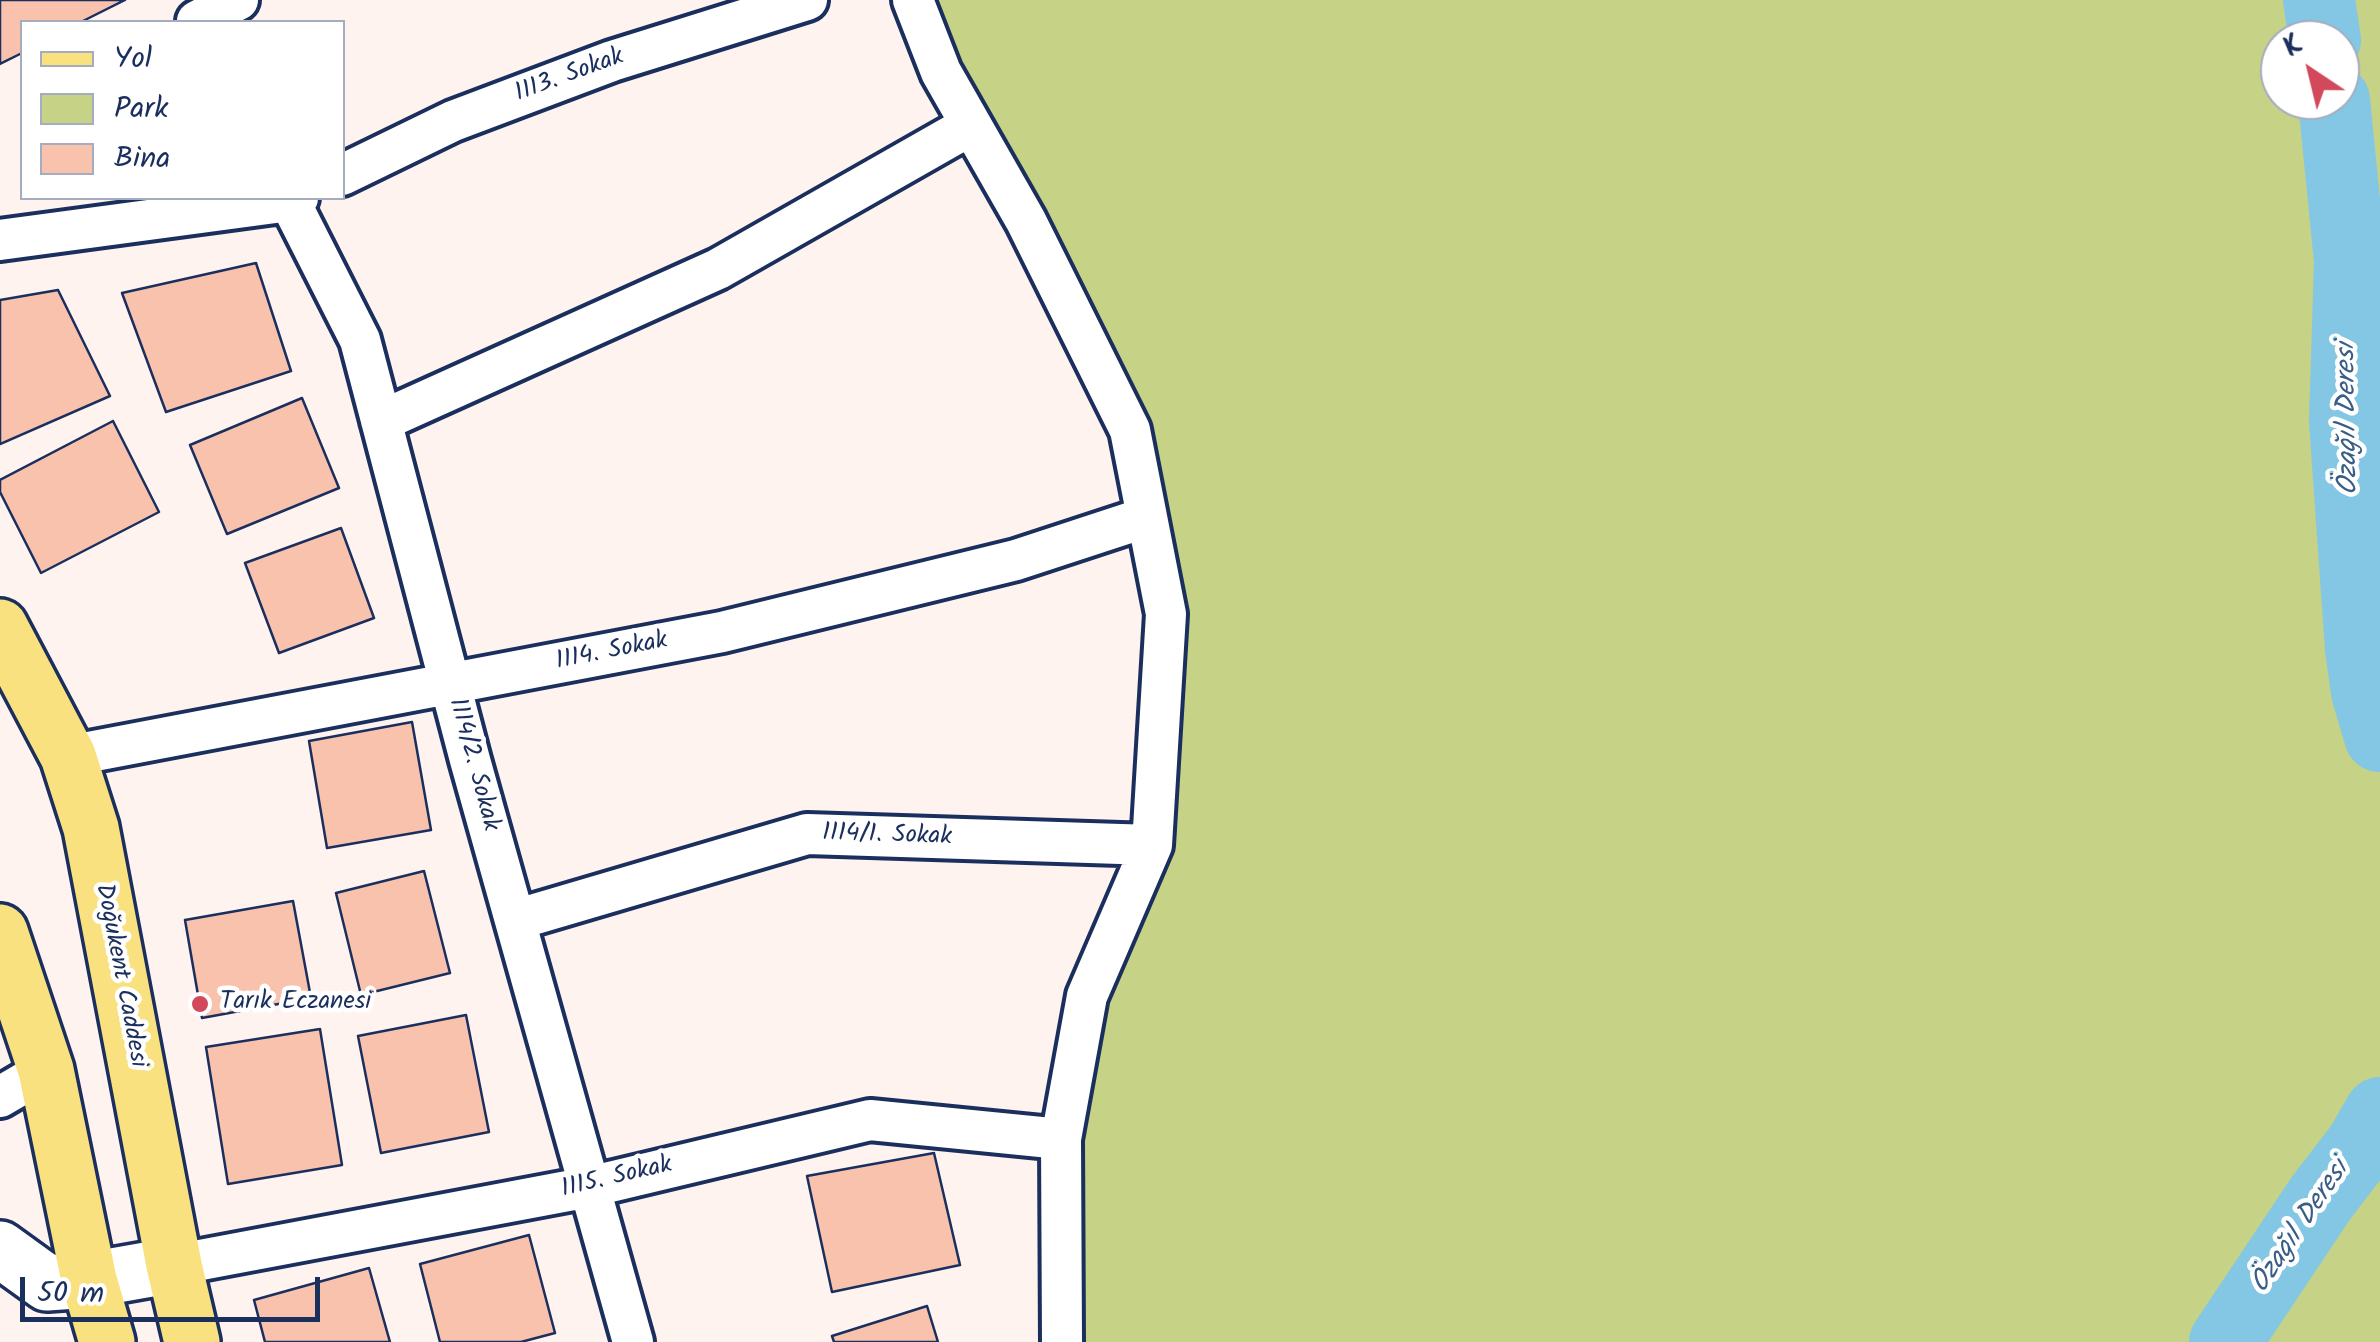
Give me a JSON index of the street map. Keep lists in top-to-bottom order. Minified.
{"streets":{"main road":["Doğukent Caddesi"],"street":["1113. Sokak","1114. Sokak","1114/2. Sokak","1114/1. Sokak","1115. Sokak"]},"crossings":[["1114. Sokak","1114/2. Sokak"],["1114. Sokak","Doğukent Caddesi"],["1114/2. Sokak","1114/1. Sokak"],["1114/2. Sokak","1115. Sokak"],["Doğukent Caddesi","1115. Sokak"]],"water":["Özağıl Deresi"],"places":["Tarık Eczanesi"],"legend":["Yol","Park","Bina"],"scale_bar":"50 m","north":"top left"}
